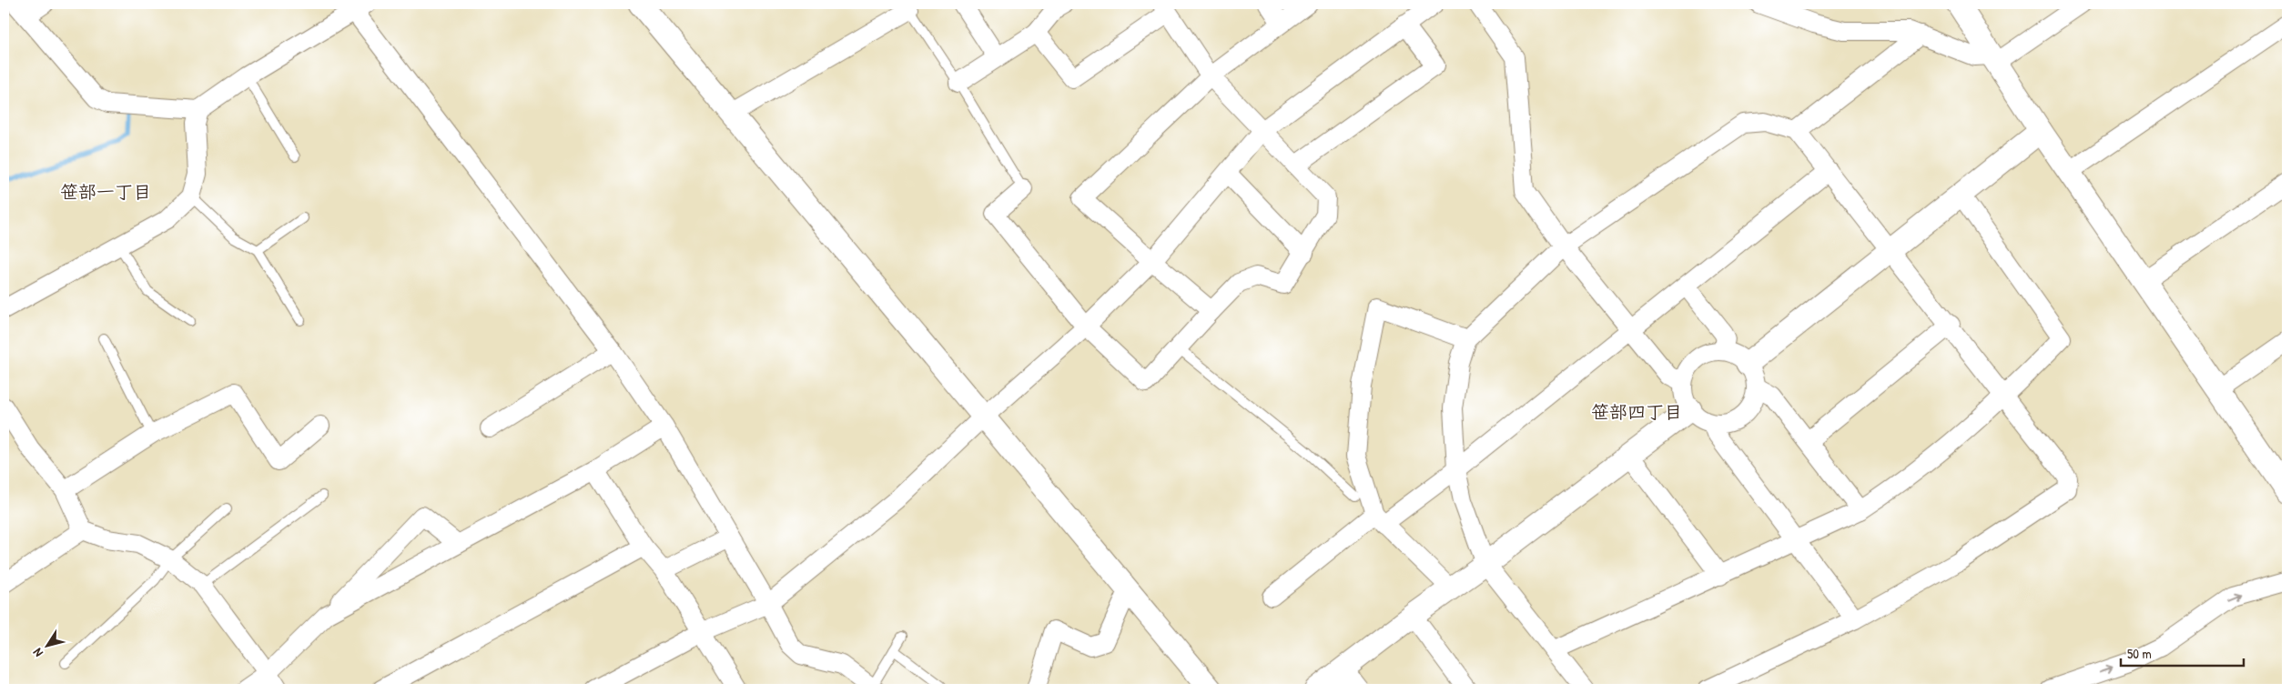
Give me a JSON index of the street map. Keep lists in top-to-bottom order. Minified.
{"districts":["笹部一丁目","笹部四丁目"],"scale_bar":"50 m","north":"bottom left"}
